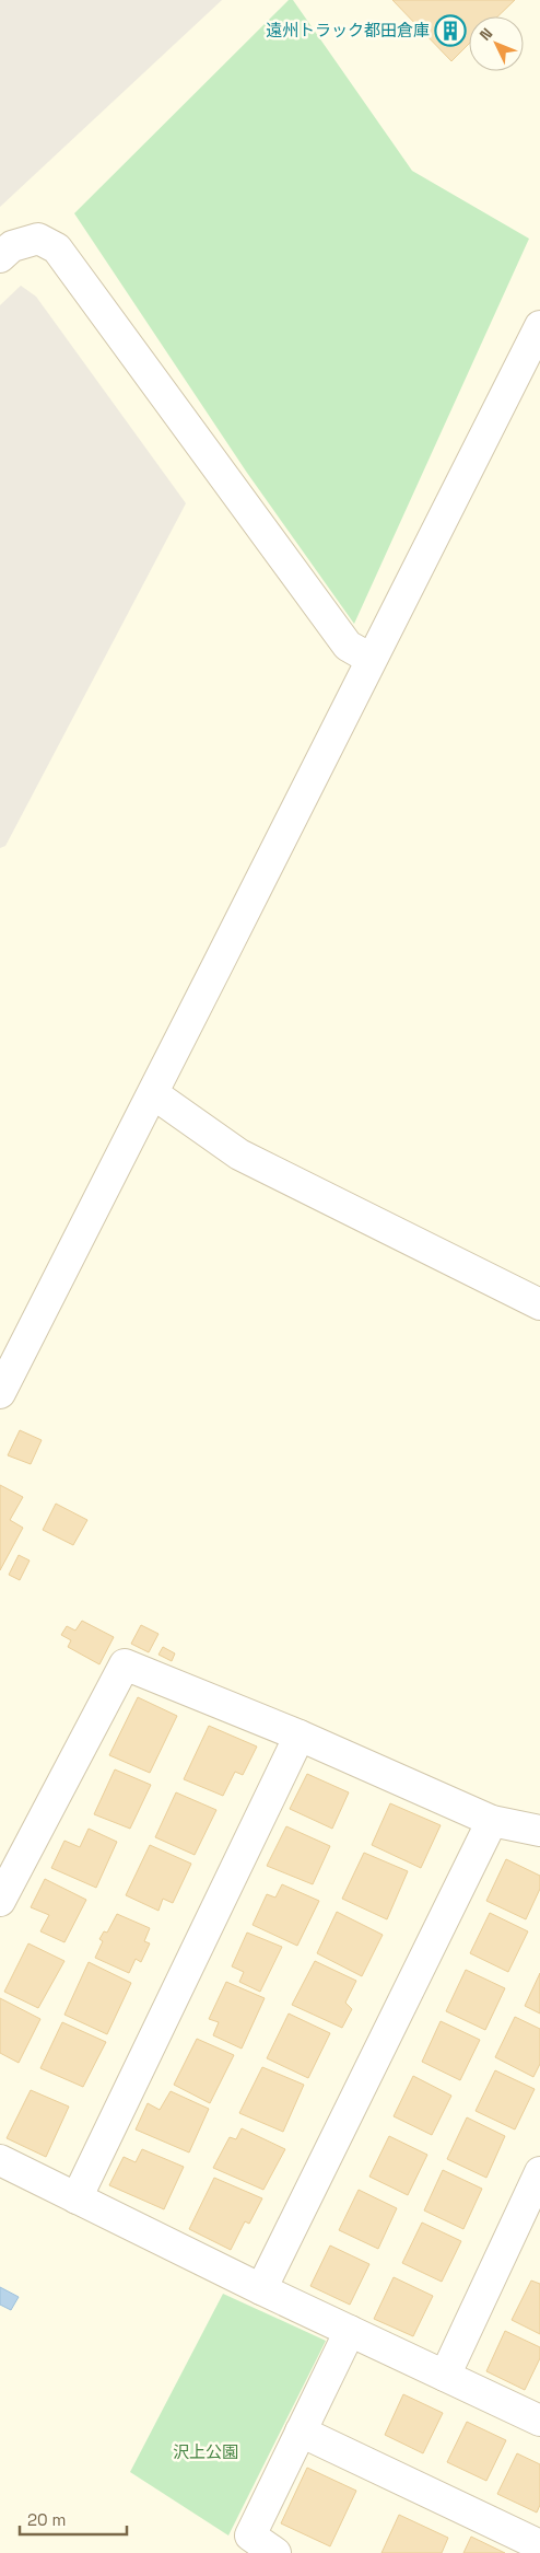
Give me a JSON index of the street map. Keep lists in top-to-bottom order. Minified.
{"parks":["沢上公園"],"places":{"building":["遠州トラック都田倉庫"]},"scale_bar":"20 m","north":"top left"}
